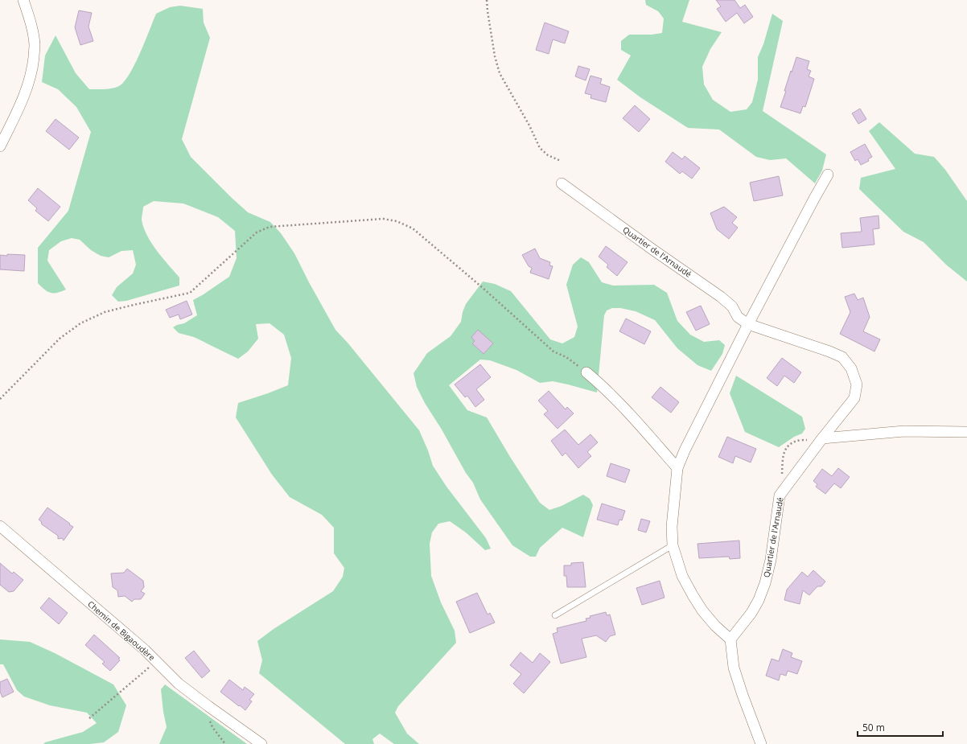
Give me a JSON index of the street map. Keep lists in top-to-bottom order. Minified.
{"streets":{"street":["Quartier de l'Arnaudé","Chemin de Bigaoudère"]},"scale_bar":"50 m"}
